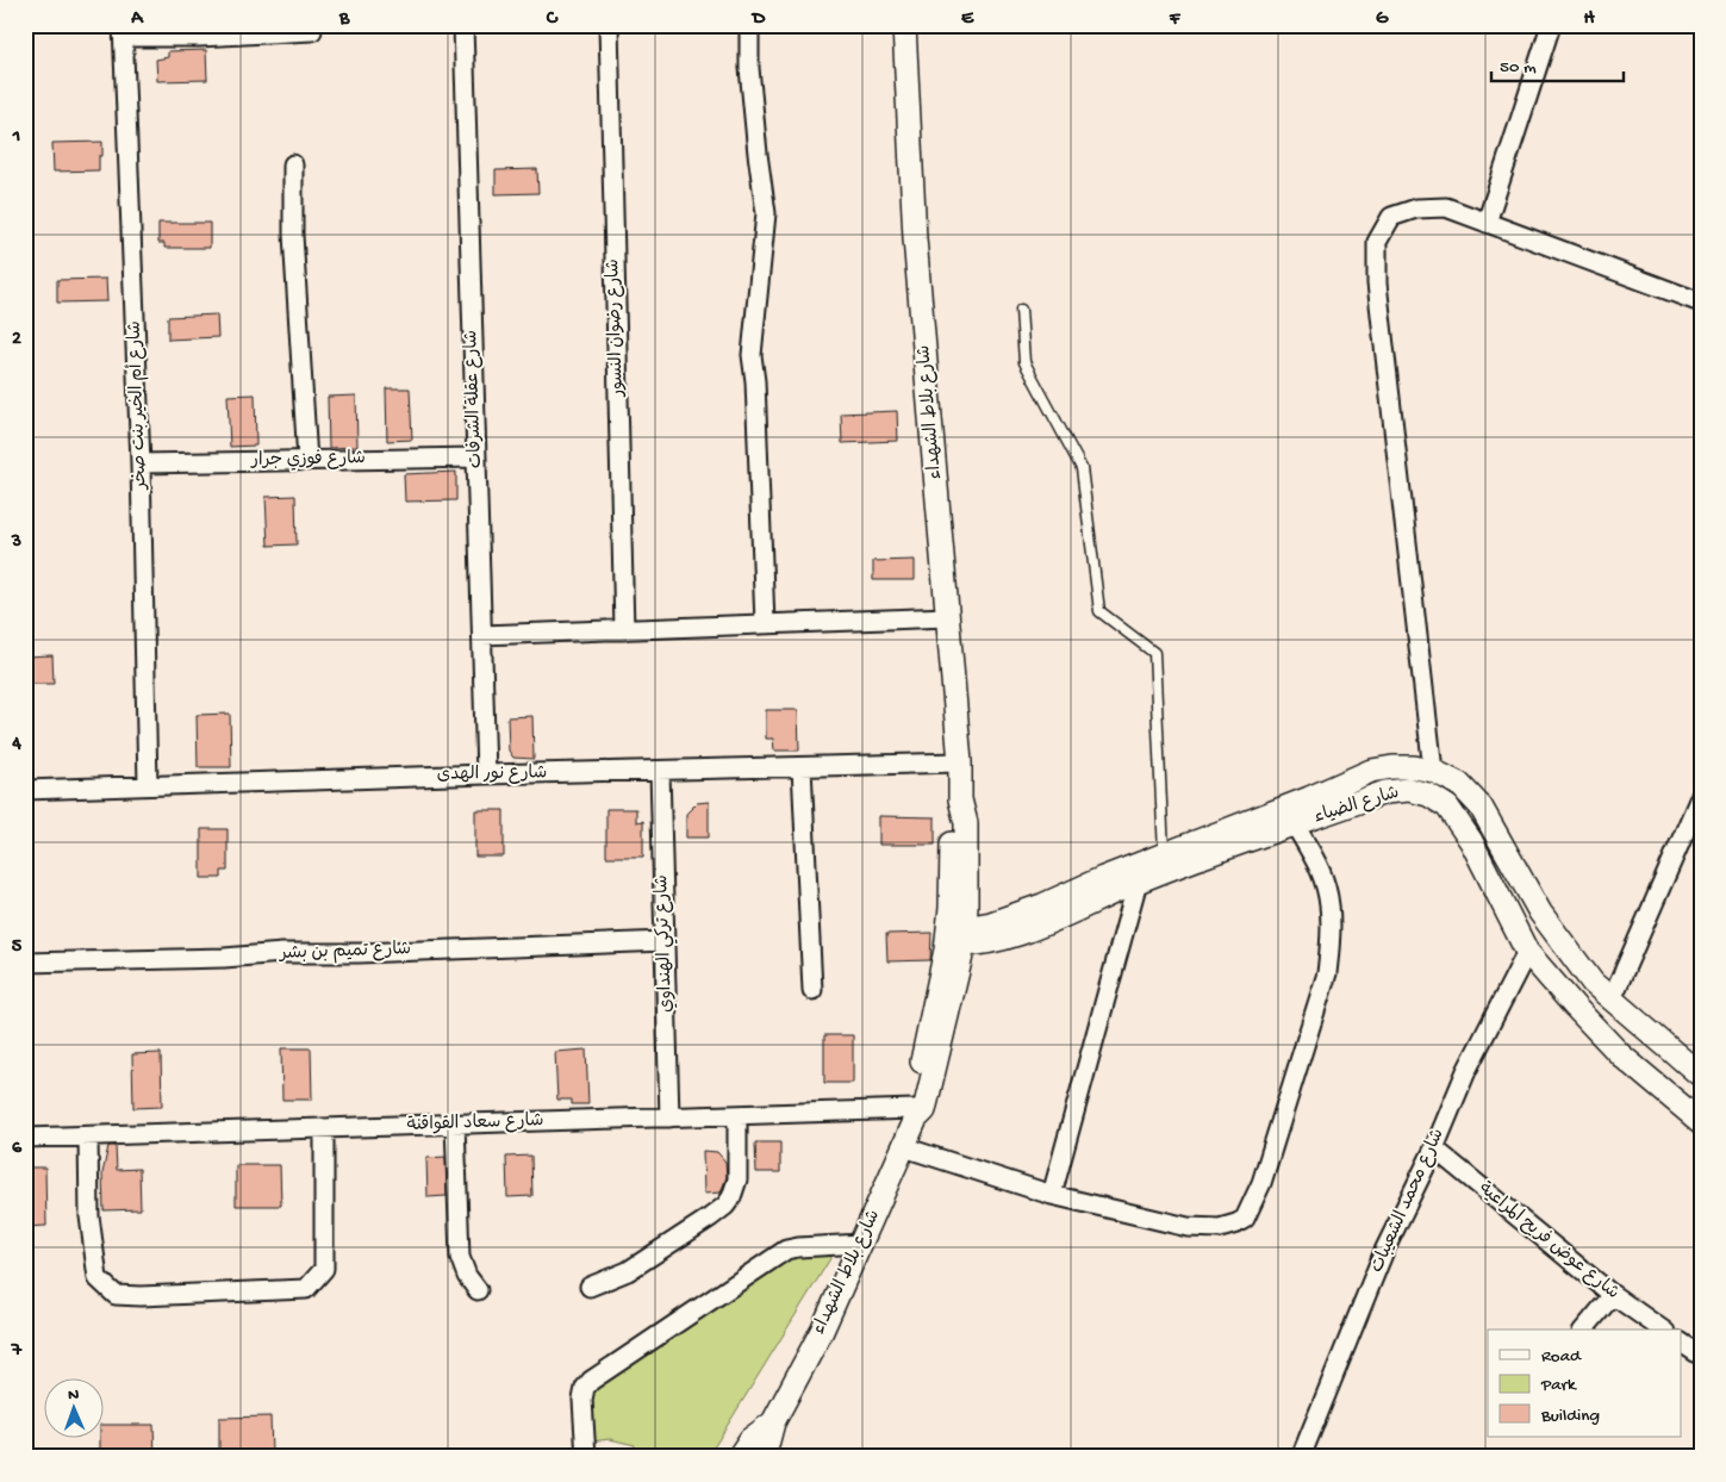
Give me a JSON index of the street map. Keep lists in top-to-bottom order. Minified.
{"streets":{"street":["شارع رضوان النسور","شارع عقلة الشرفات","شارع أم الخير بنت صخر","شارع بلاط الشهداء","شارع فوزي جرار","شارع نور الهدى","شارع الضياء","شارع تركي الهنداوي","شارع تميم بن بشر","شارع سعاد القواقنة","شارع محمد الشعيبات","شارع عوض فريح المراعية"]},"crossings":[["شارع عقلة الشرفات","شارع فوزي جرار"],["شارع عقلة الشرفات","شارع نور الهدى"],["شارع أم الخير بنت صخر","شارع فوزي جرار"],["شارع أم الخير بنت صخر","شارع نور الهدى"],["شارع بلاط الشهداء","شارع نور الهدى"],["شارع بلاط الشهداء","شارع الضياء"],["شارع بلاط الشهداء","شارع سعاد القواقنة"],["شارع نور الهدى","شارع تركي الهنداوي"],["شارع الضياء","شارع محمد الشعيبات"],["شارع تركي الهنداوي","شارع تميم بن بشر"],["شارع تركي الهنداوي","شارع سعاد القواقنة"],["شارع محمد الشعيبات","شارع عوض فريح المراعية"]],"legend":["Road","Park","Building"],"scale_bar":"50 m","north":"top","grid":{"columns":["A","B","C","D","E","F","G","H"],"rows":["1","2","3","4","5","6","7"]}}
